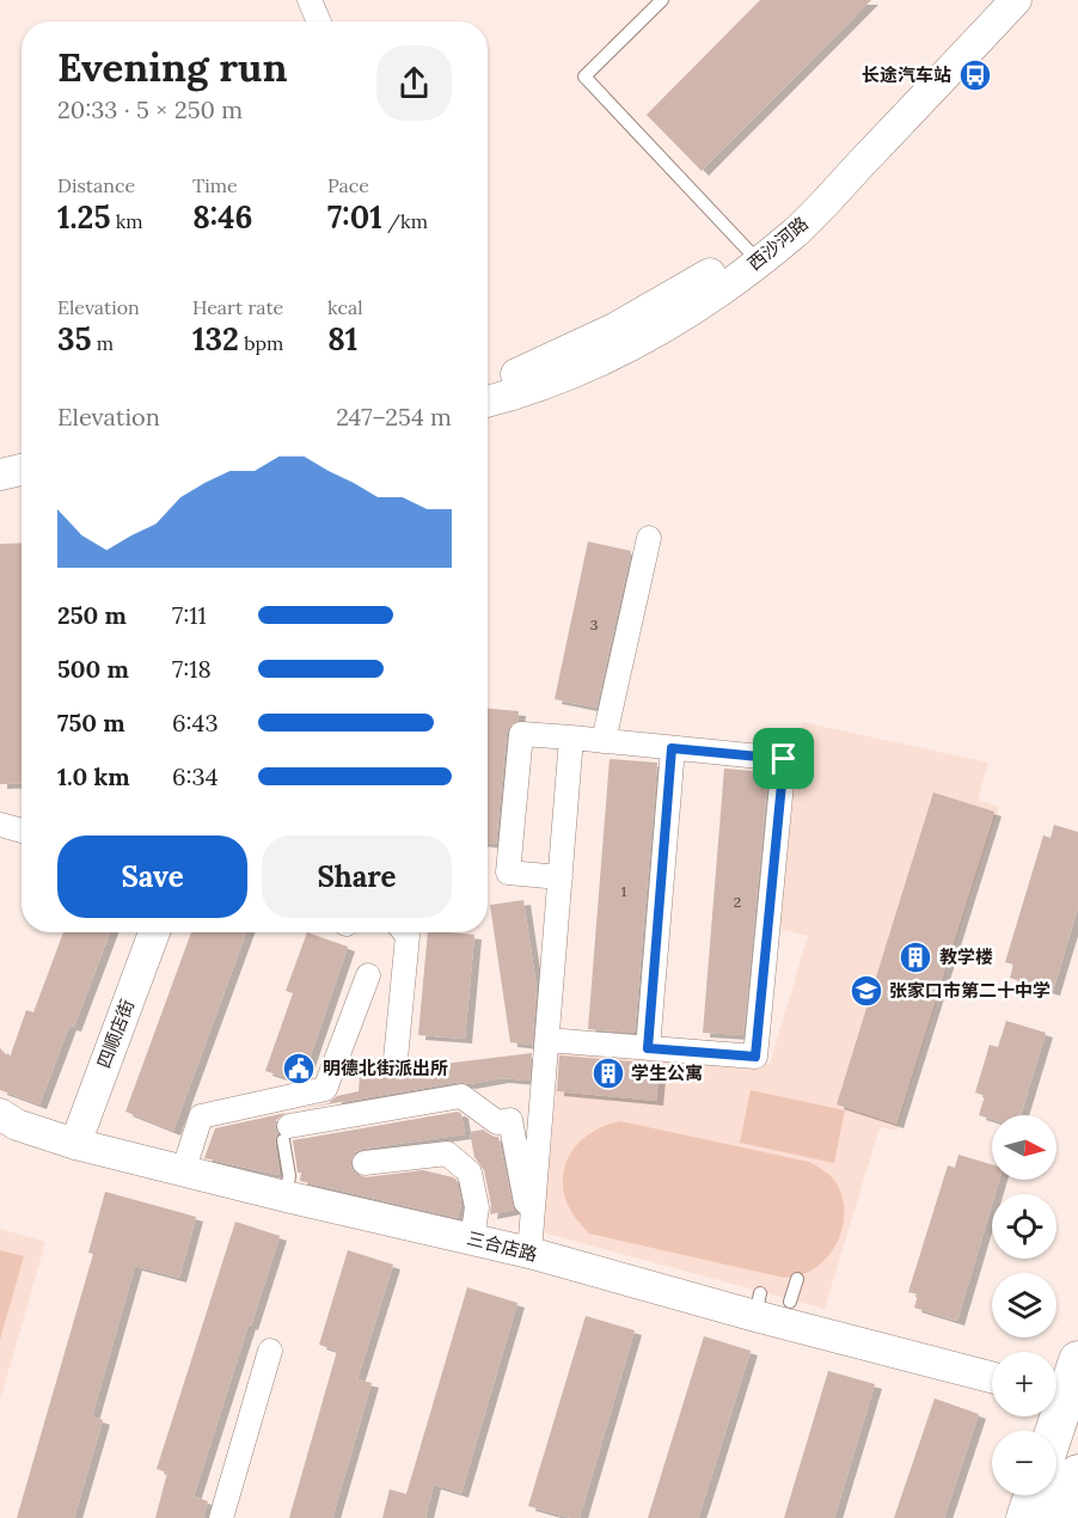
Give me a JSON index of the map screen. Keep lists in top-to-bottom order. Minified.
{"streets":{"street":["西沙河路","四顺店街","三合店路"]},"crossings":[["四顺店街","三合店路"]],"places":{"bus stop":["长途汽车站"],"building":["教学楼","学生公寓"],"school or university":["张家口市第二十中学"],"public building":["明德北街派出所"]},"house_numbers":["3","1","2"],"north":"right","page":{"heading":["Evening run","20:33 · 5 × 250 m"],"stats":[["Distance","1.25 km"],["Time","8:46"],["Pace","7:01 /km"],["Elevation","35 m"],["Heart rate","132 bpm"],["kcal","81"]],"chart":["Elevation","247–254 m"],"list":[{"name":"250 m","note":"7:11"},{"name":"500 m","note":"7:18"},{"name":"750 m","note":"6:43"},{"name":"1.0 km","note":"6:34"}],"buttons":["Save","Share"],"map_buttons":["+","−"]}}
